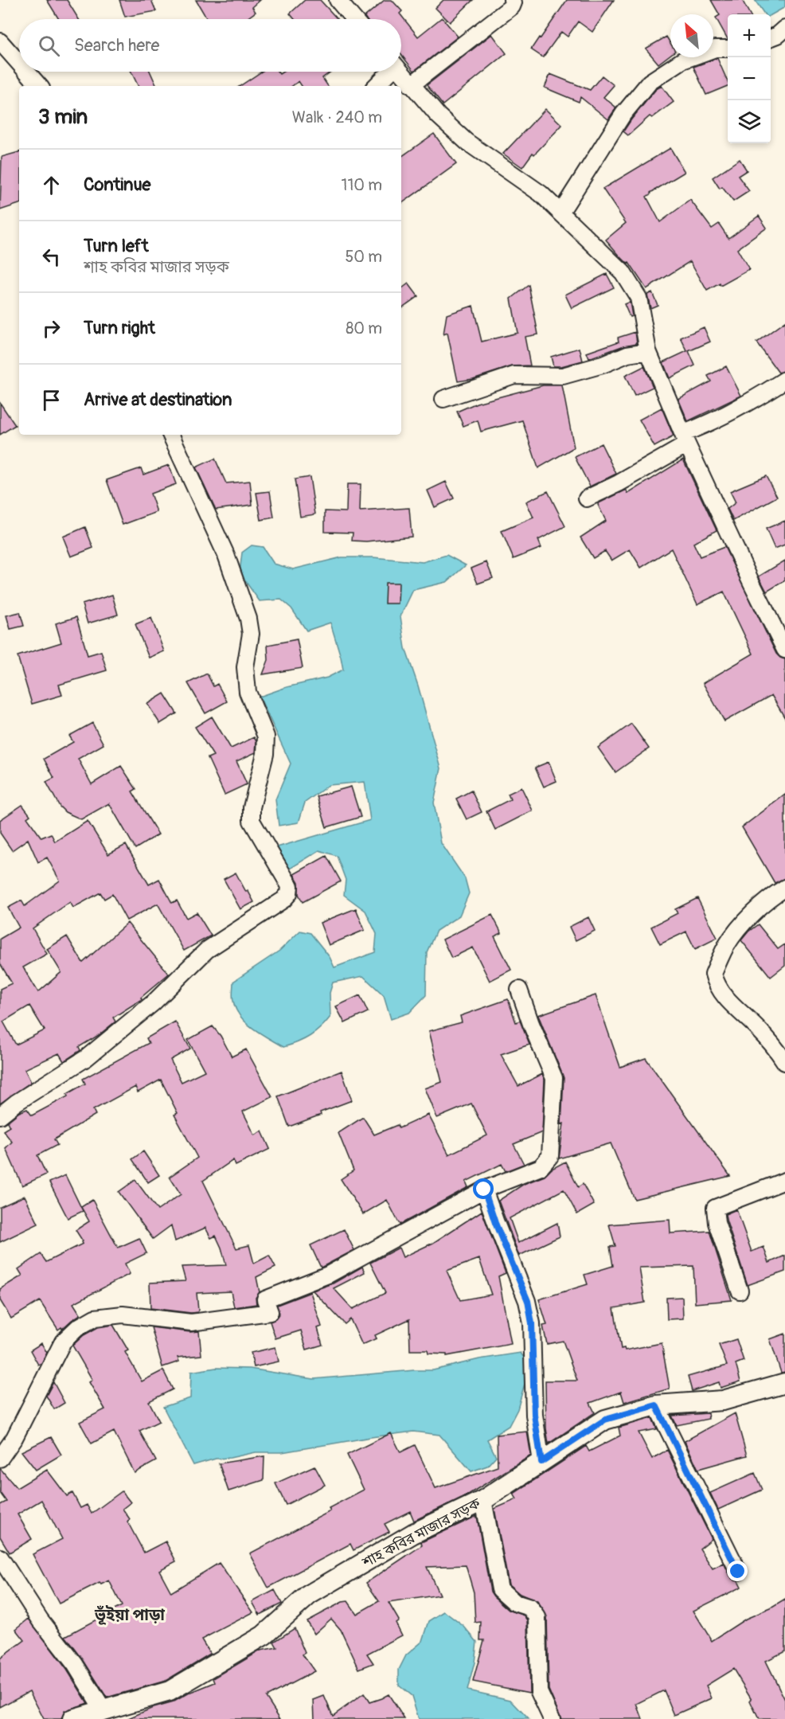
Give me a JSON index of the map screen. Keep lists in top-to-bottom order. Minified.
{"streets":{"street":["শাহ কবির মাজার সড়ক"]},"districts":["ভূঁইয়া পাড়া"],"north":"top left","page":{"map_buttons":["+","−"],"search":"Search here","heading":["3 min","Walk · 240 m"],"list":[["Continue","110 m"],["Turn left","শাহ কবির মাজার সড়ক","50 m"],["Turn right","80 m"],"Arrive at destination"]}}
